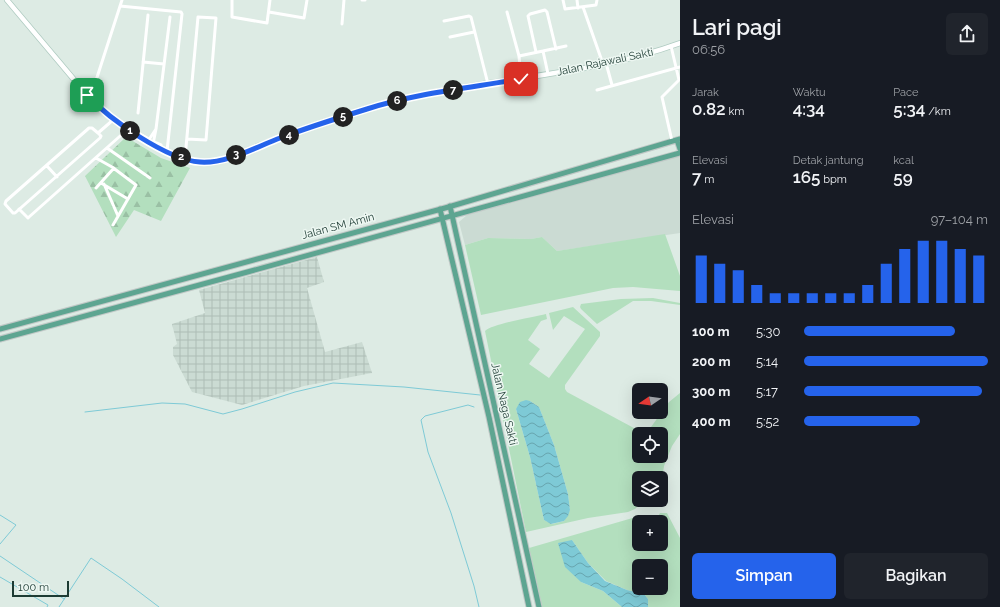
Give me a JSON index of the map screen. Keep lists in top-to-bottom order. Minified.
{"streets":{"main road":["Jalan Rajawali Sakti","Jalan SM Amin","Jalan Naga Sakti"]},"crossings":[["Jalan SM Amin","Jalan Naga Sakti"]],"scale_bar":"100 m","north":"left","page":{"heading":["Lari pagi","06:56"],"stats":[["Jarak","0.82 km"],["Waktu","4:34"],["Pace","5:34 /km"],["Elevasi","7 m"],["Detak jantung","165 bpm"],["kcal","59"]],"pins":["7","6","5","1","4","3","2"],"chart":["Elevasi","97–104 m"],"list":[{"name":"100 m","note":"5:30"},{"name":"200 m","note":"5:14"},{"name":"300 m","note":"5:17"},{"name":"400 m","note":"5:52"}],"map_buttons":["+","−"],"buttons":["Simpan","Bagikan"],"scale":"100 m"}}
